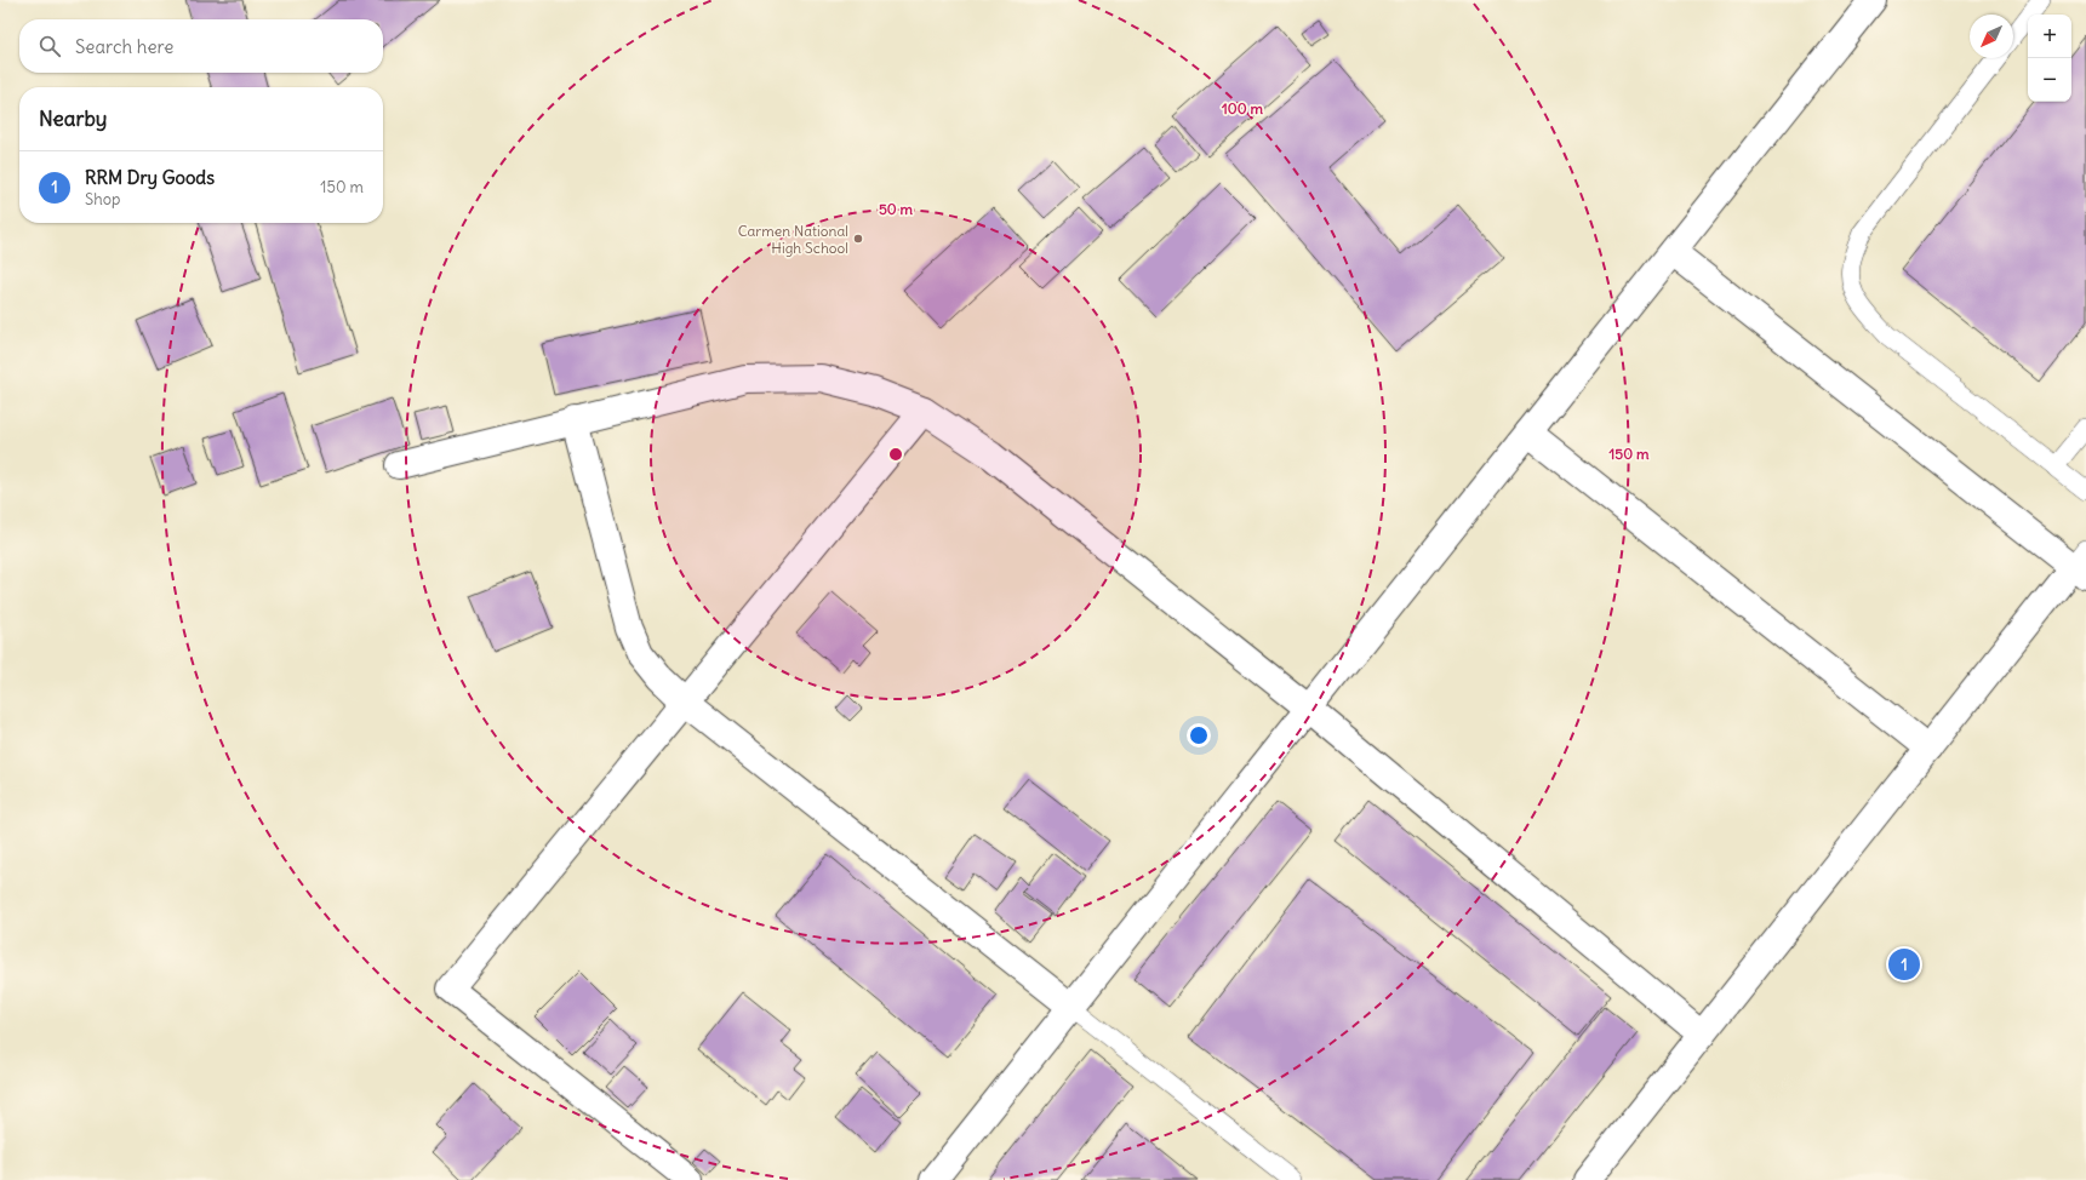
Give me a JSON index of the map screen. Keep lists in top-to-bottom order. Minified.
{"places":["Carmen National High School"],"north":"bottom left","page":{"map_buttons":["+","−"],"search":"Search here","heading":"Nearby","list":[{"mark":"1","name":"RRM Dry Goods","note":"Shop","value":"150 m"}],"pins":"1"},"rings":["100 m","50 m","150 m"]}
